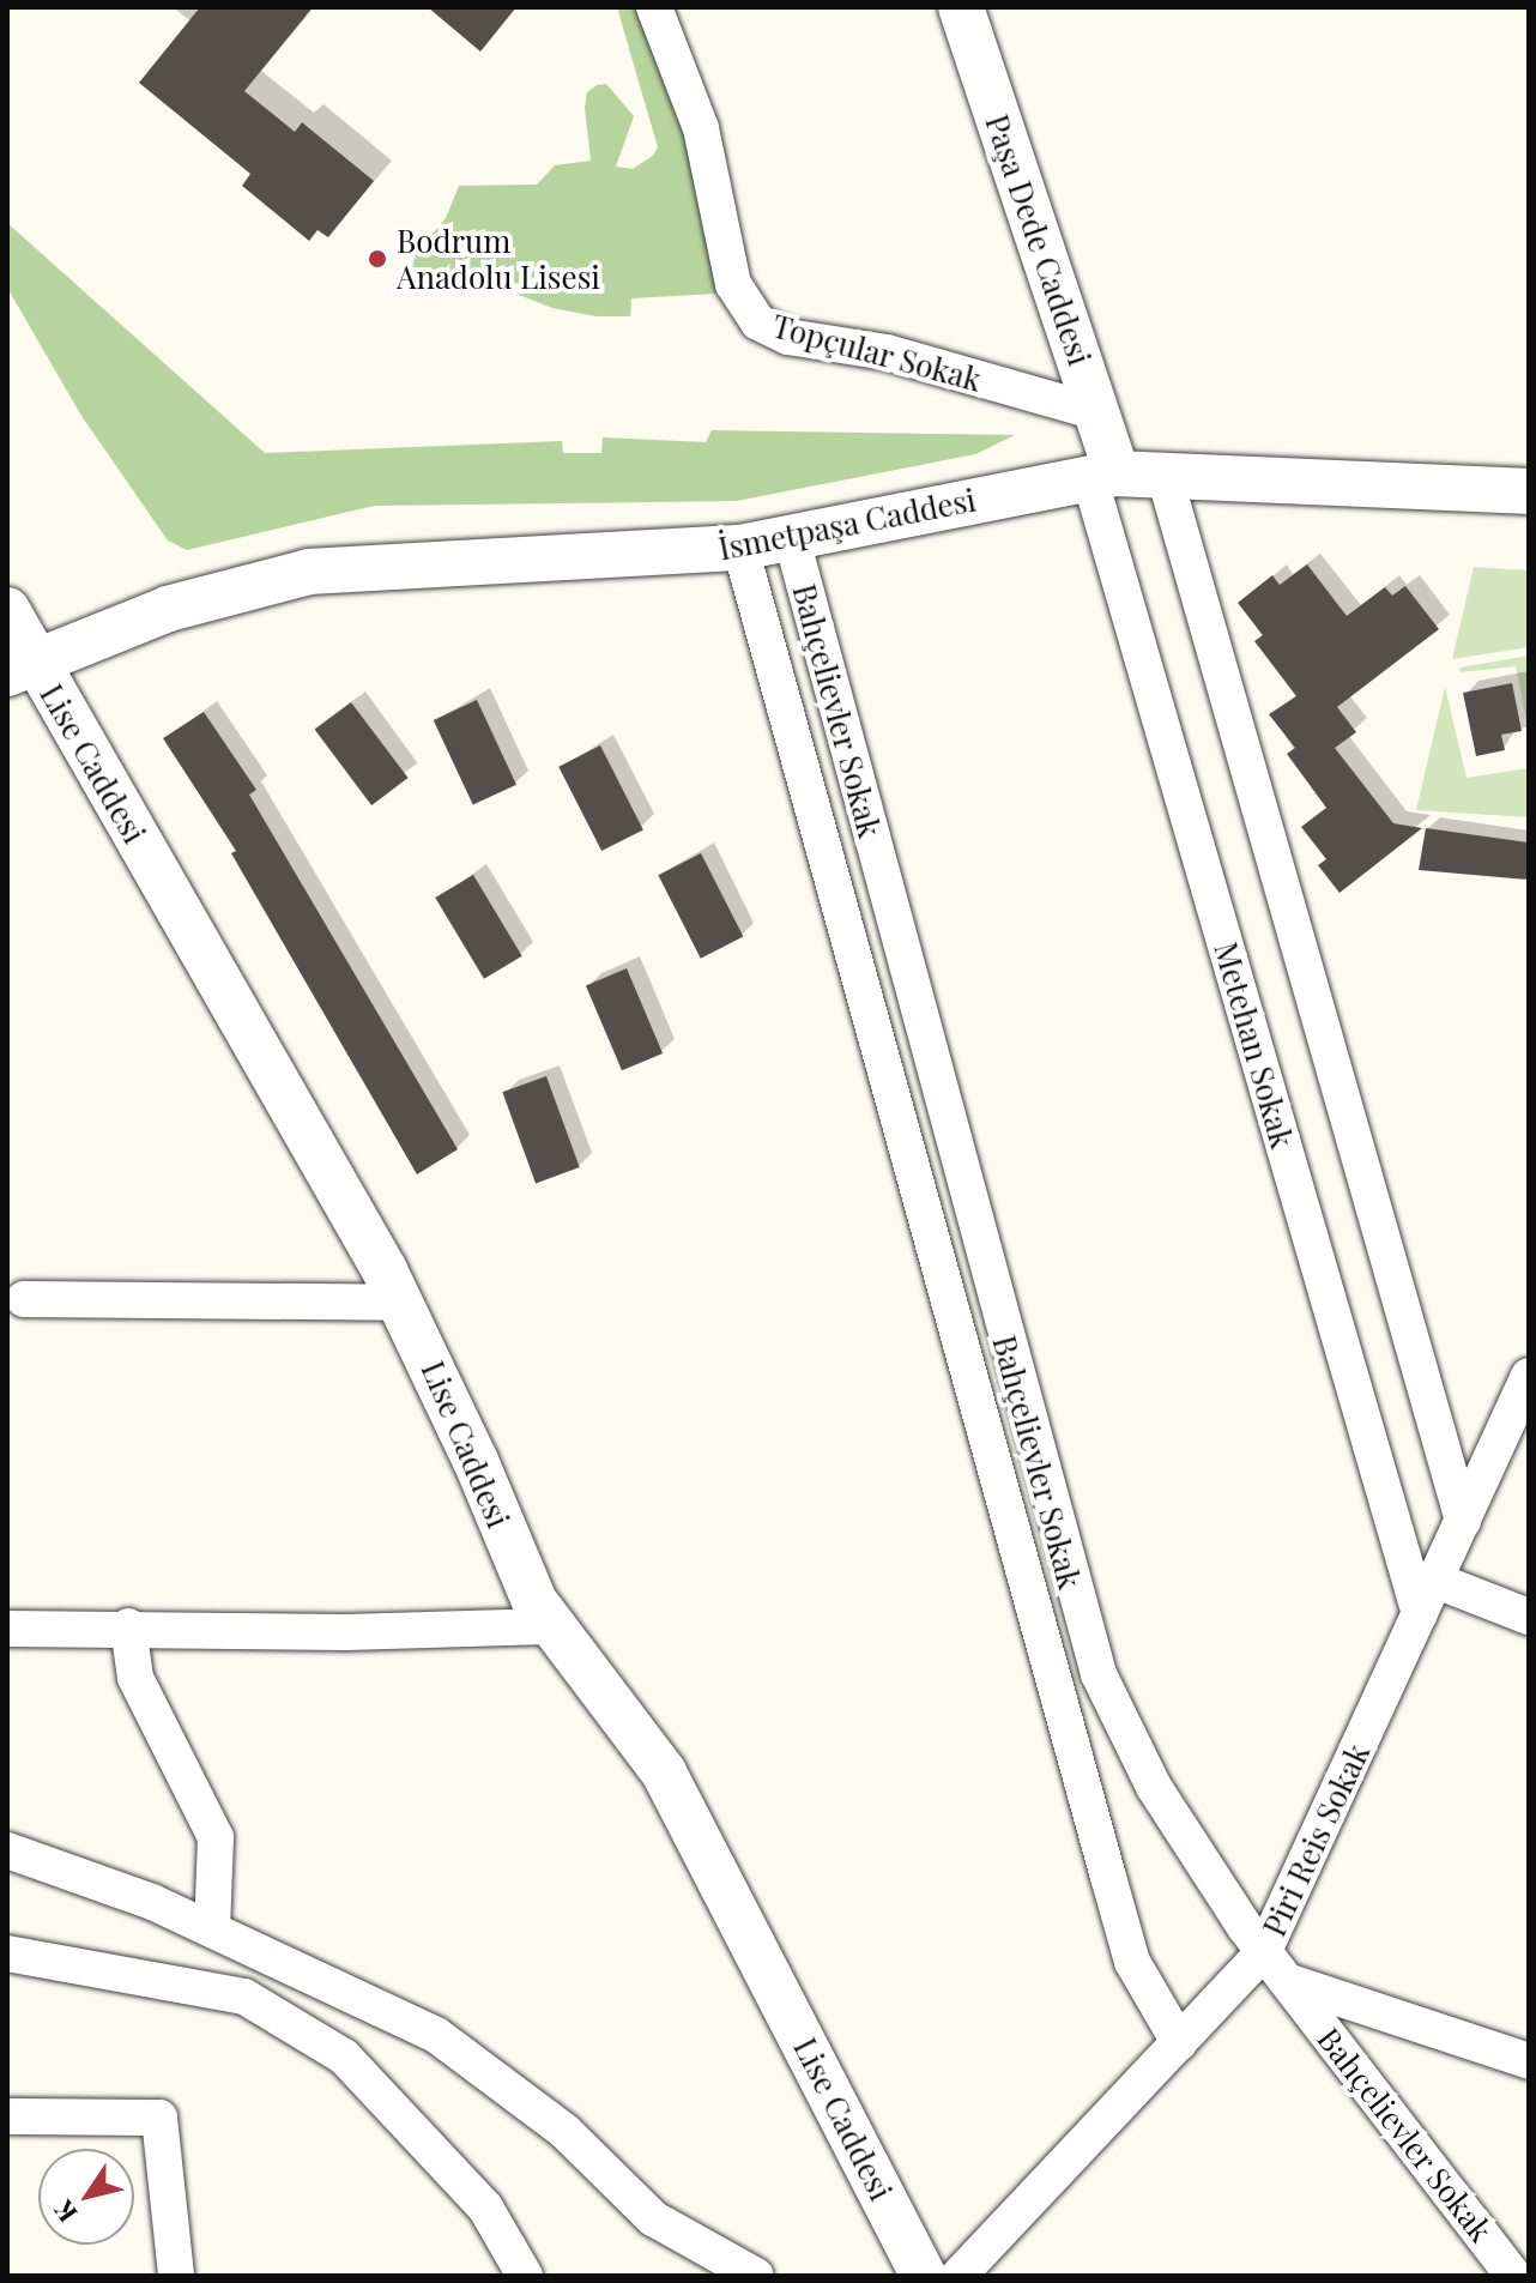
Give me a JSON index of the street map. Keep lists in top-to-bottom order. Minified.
{"streets":{"street":["Paşa Dede Caddesi","Topçular Sokak","İsmetpaşa Caddesi","Bahçelievler Sokak","Lise Caddesi","Metehan Sokak","Piri Reis Sokak"]},"crossings":[["Paşa Dede Caddesi","Topçular Sokak"],["Paşa Dede Caddesi","İsmetpaşa Caddesi"],["Paşa Dede Caddesi","Metehan Sokak"],["İsmetpaşa Caddesi","Bahçelievler Sokak"],["İsmetpaşa Caddesi","Lise Caddesi"],["İsmetpaşa Caddesi","Metehan Sokak"],["Bahçelievler Sokak","Piri Reis Sokak"],["Metehan Sokak","Piri Reis Sokak"]],"places":["Bodrum Anadolu Lisesi"],"north":"bottom left"}
